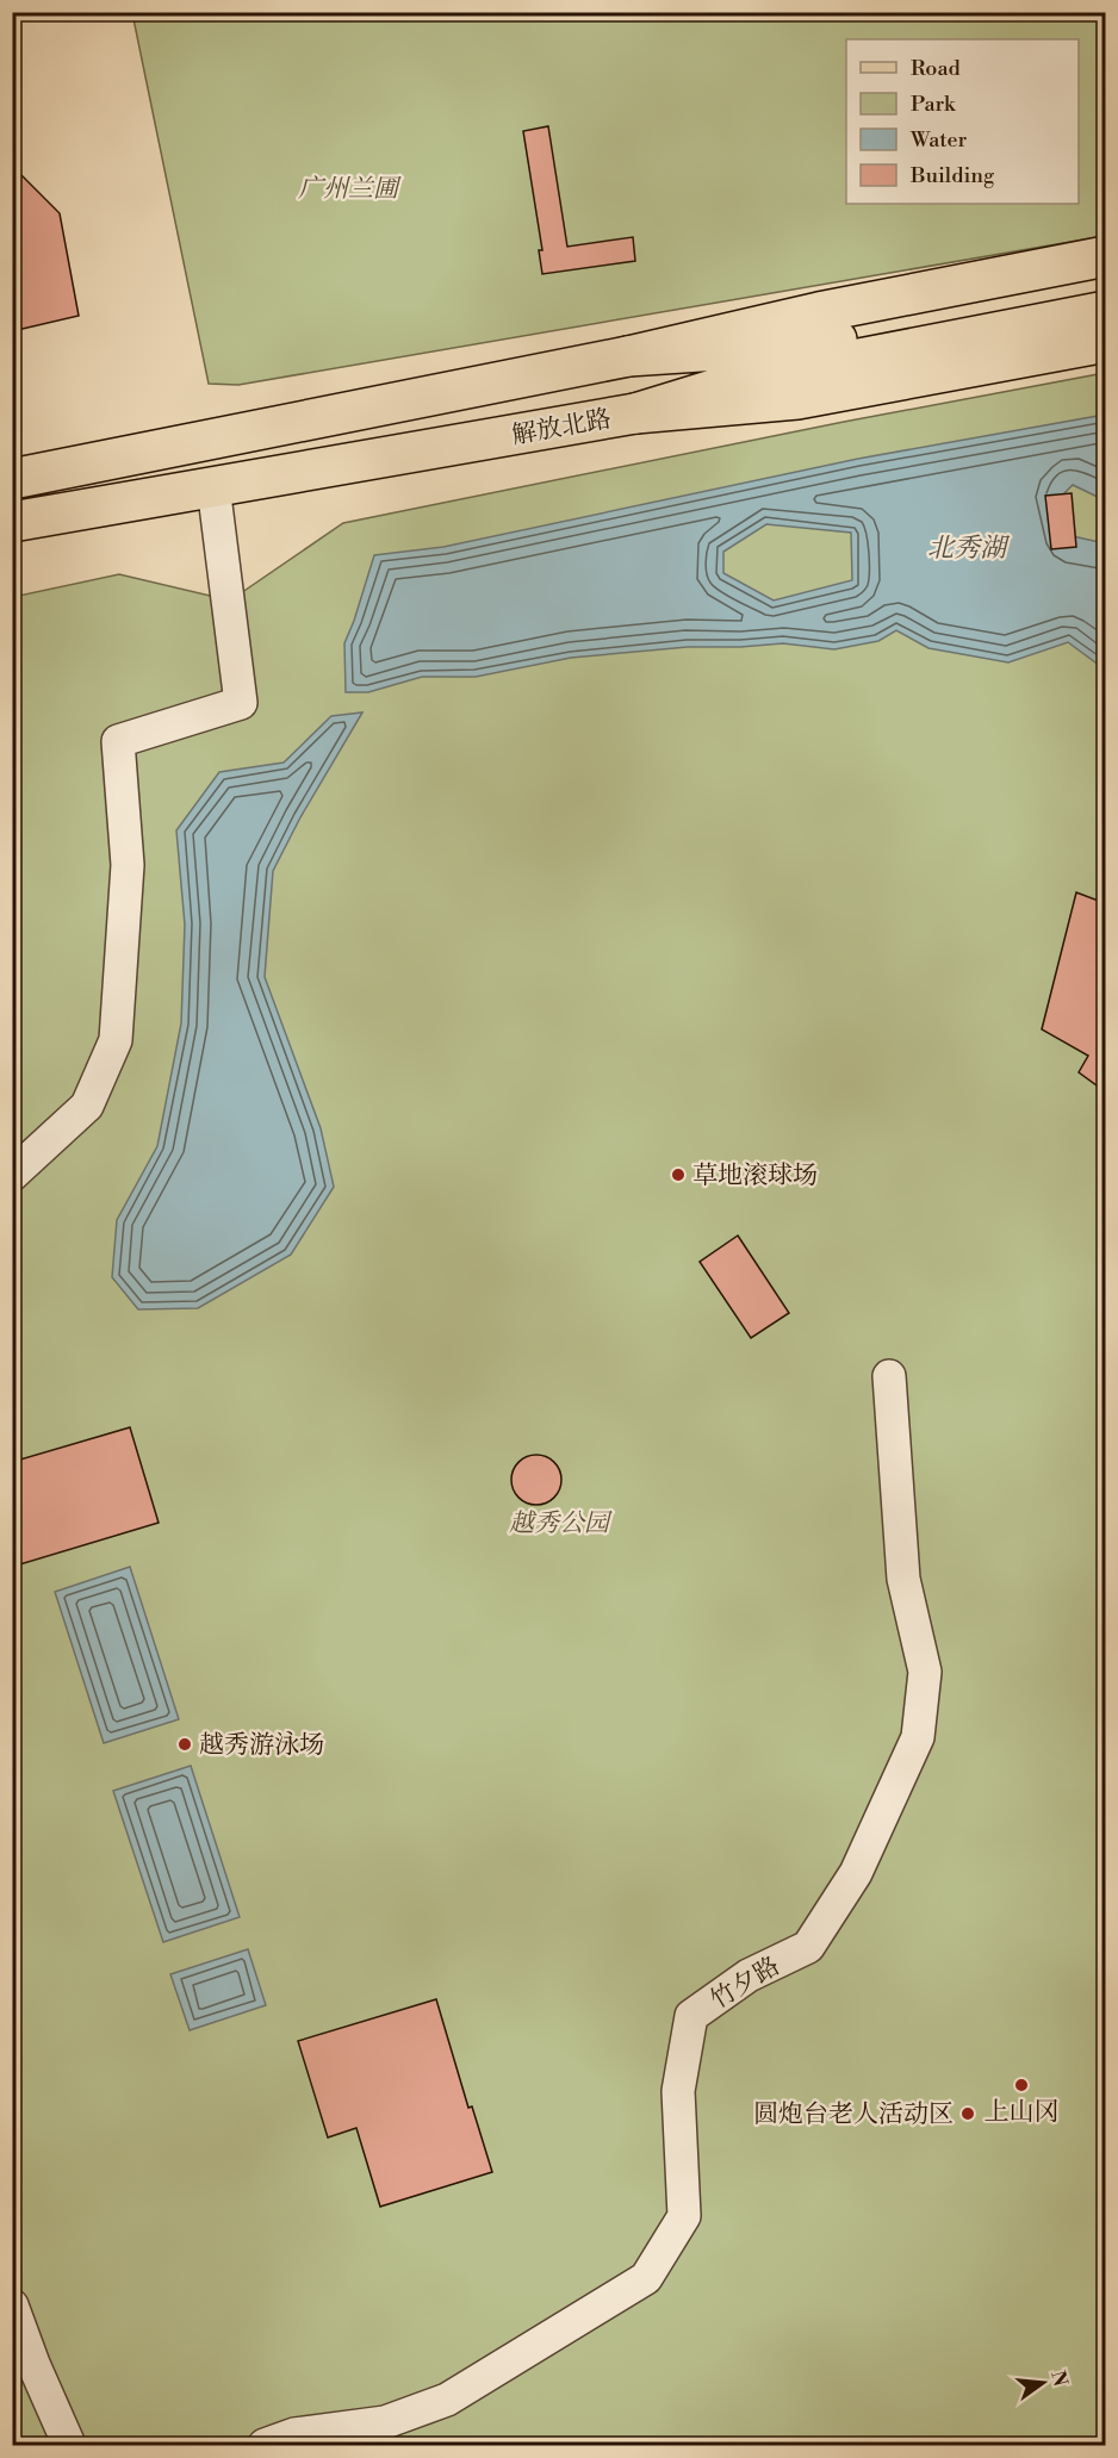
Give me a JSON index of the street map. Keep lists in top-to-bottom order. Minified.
{"streets":{"main road":["解放北路"],"street":["竹夕路"]},"water":["北秀湖"],"parks":["广州兰圃","越秀公园"],"places":["草地滚球场","越秀游泳场","上山冈","圆炮台老人活动区"],"legend":["Road","Park","Water","Building"],"north":"right"}
